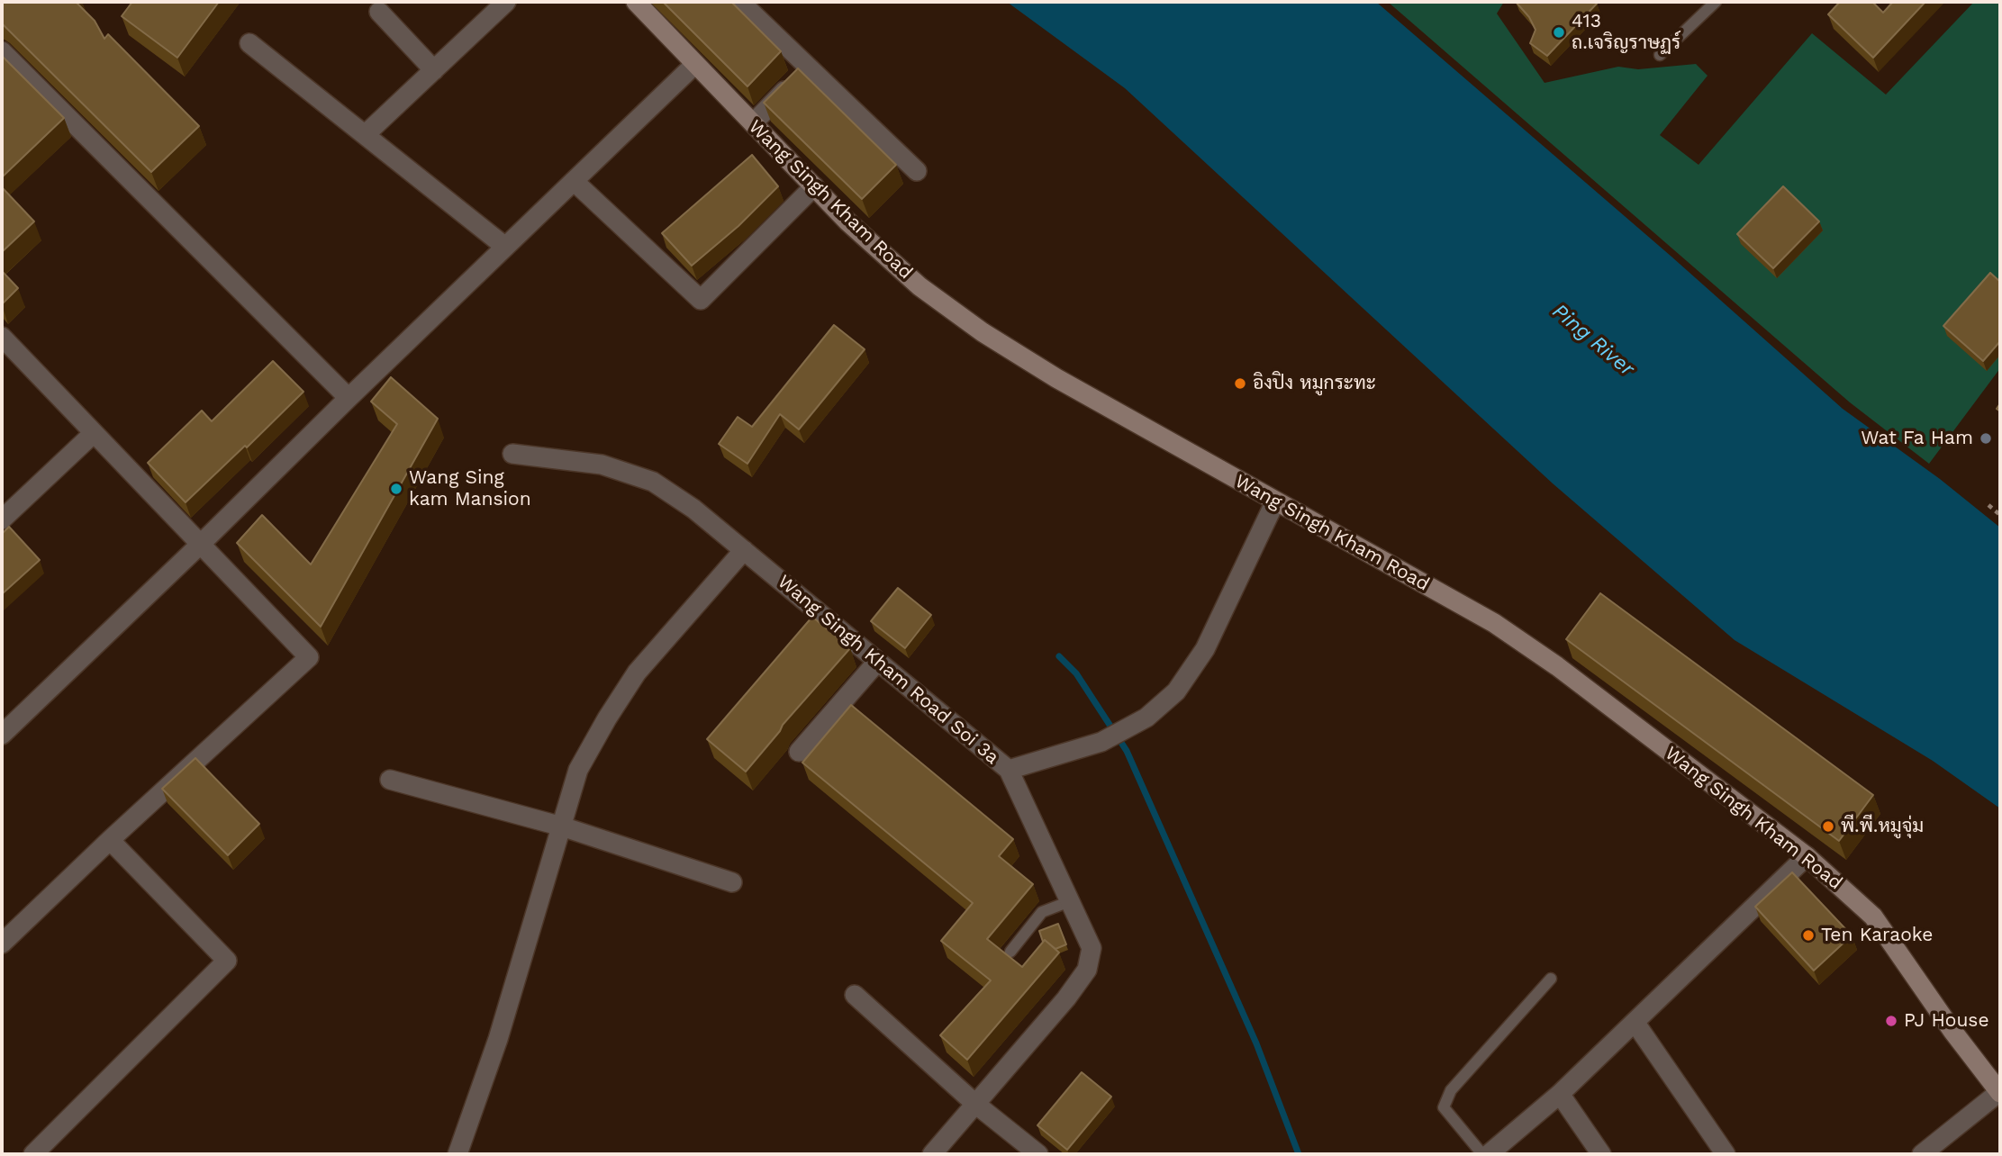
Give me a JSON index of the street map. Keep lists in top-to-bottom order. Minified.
{"streets":{"street":["Wang Singh Kham Road","Wang Singh Kham Road Soi 3a"]},"crossings":[["Wang Singh Kham Road","Wang Singh Kham Road Soi 3a"]],"water":["Ping River"],"places":["413 ถ.เจริญราษฏร์","อิงปิง หมูกระทะ","Wat Fa Ham","Wang Sing kam Mansion","พี.พี.หมูจุ่ม","Ten Karaoke","PJ House"]}
